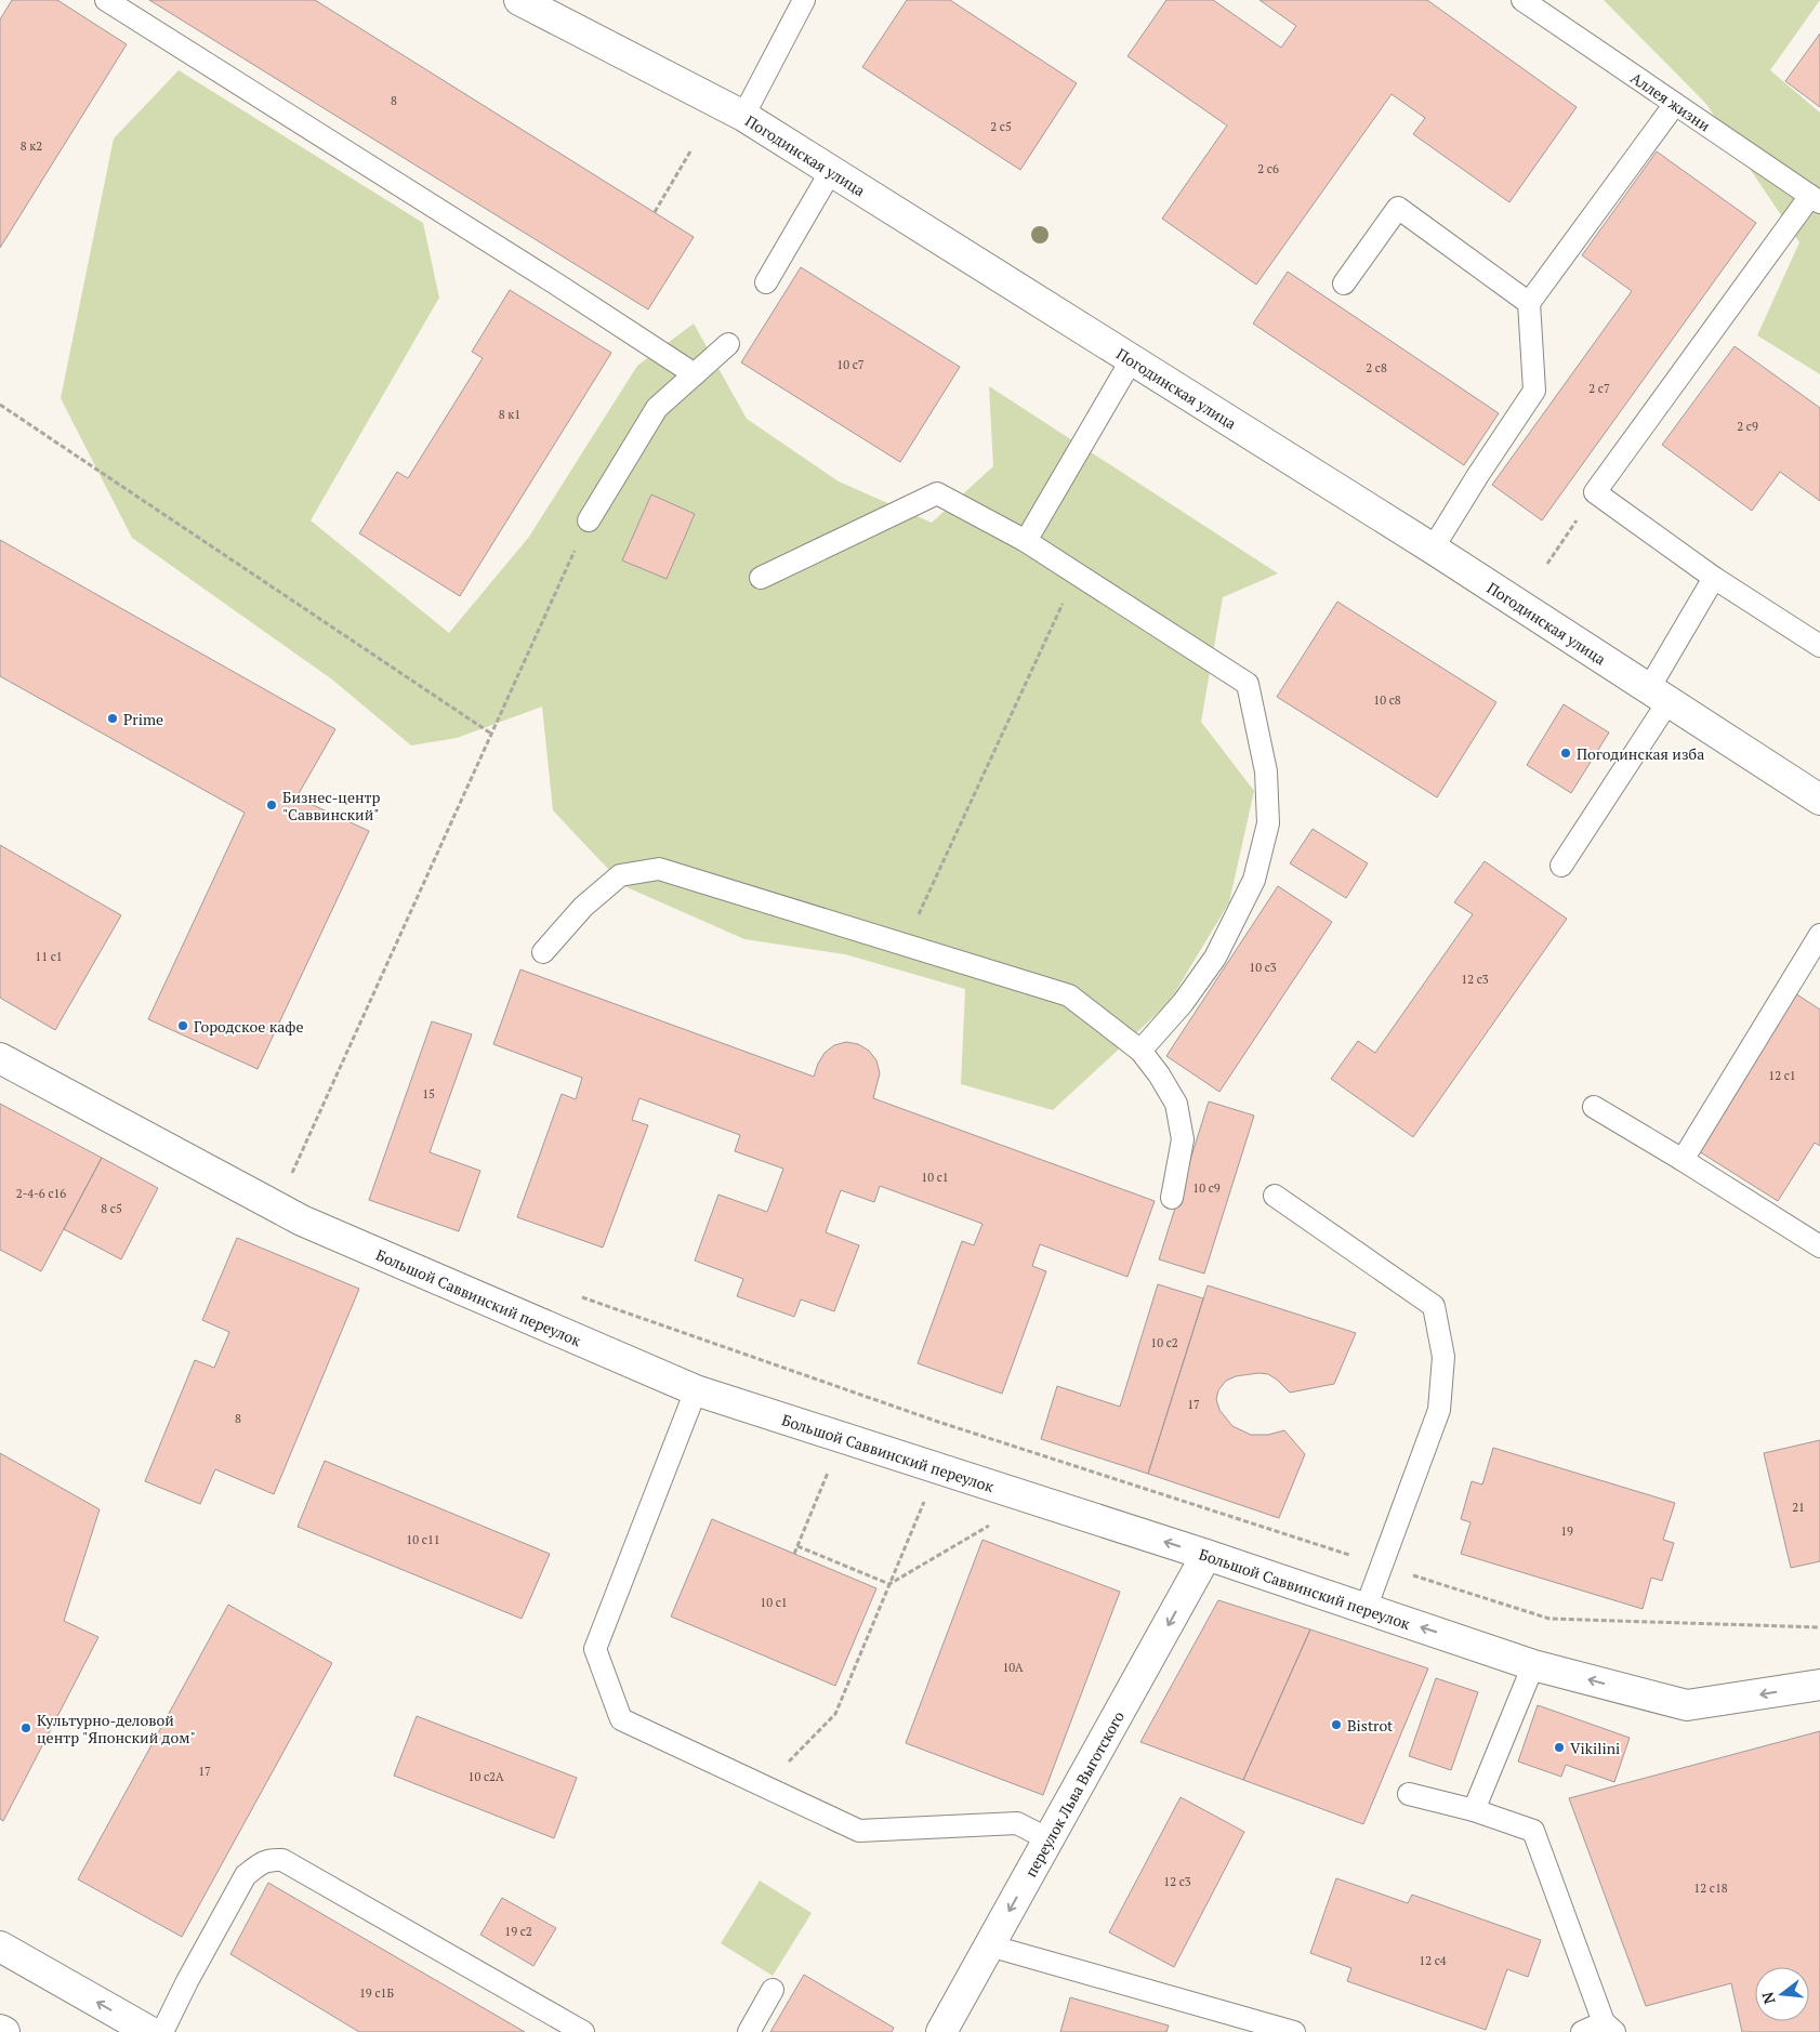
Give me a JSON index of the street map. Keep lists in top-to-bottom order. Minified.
{"streets":{"street":["Погодинская улица","Большой Саввинский переулок","переулок Льва Выготского"],"lane":["Аллея жизни"]},"crossings":[["Большой Саввинский переулок","переулок Льва Выготского"]],"one_way":["Большой Саввинский переулок","переулок Льва Выготского"],"places":["Prime","Погодинская изба","Бизнес-центр \"Саввинский\"","Городское кафе","Bistrot","Культурно-деловой центр \"Японский дом\"","Vikilini"],"house_numbers":["8","2 с5","8 к2","2 с6","10 с7","2 с8","2 с7","8 к1","2 с9","10 с8","11 с1","10 с3","12 с3","12 с1","15","10 с1","10 с9","2-4-6 с16","8 с5","10 с2","17","8","21","19","10 с11","10 с1","10А","17","10 с2А","12 с3","12 с18","19 с2","12 с4","19 с1Б"],"north":"left"}
